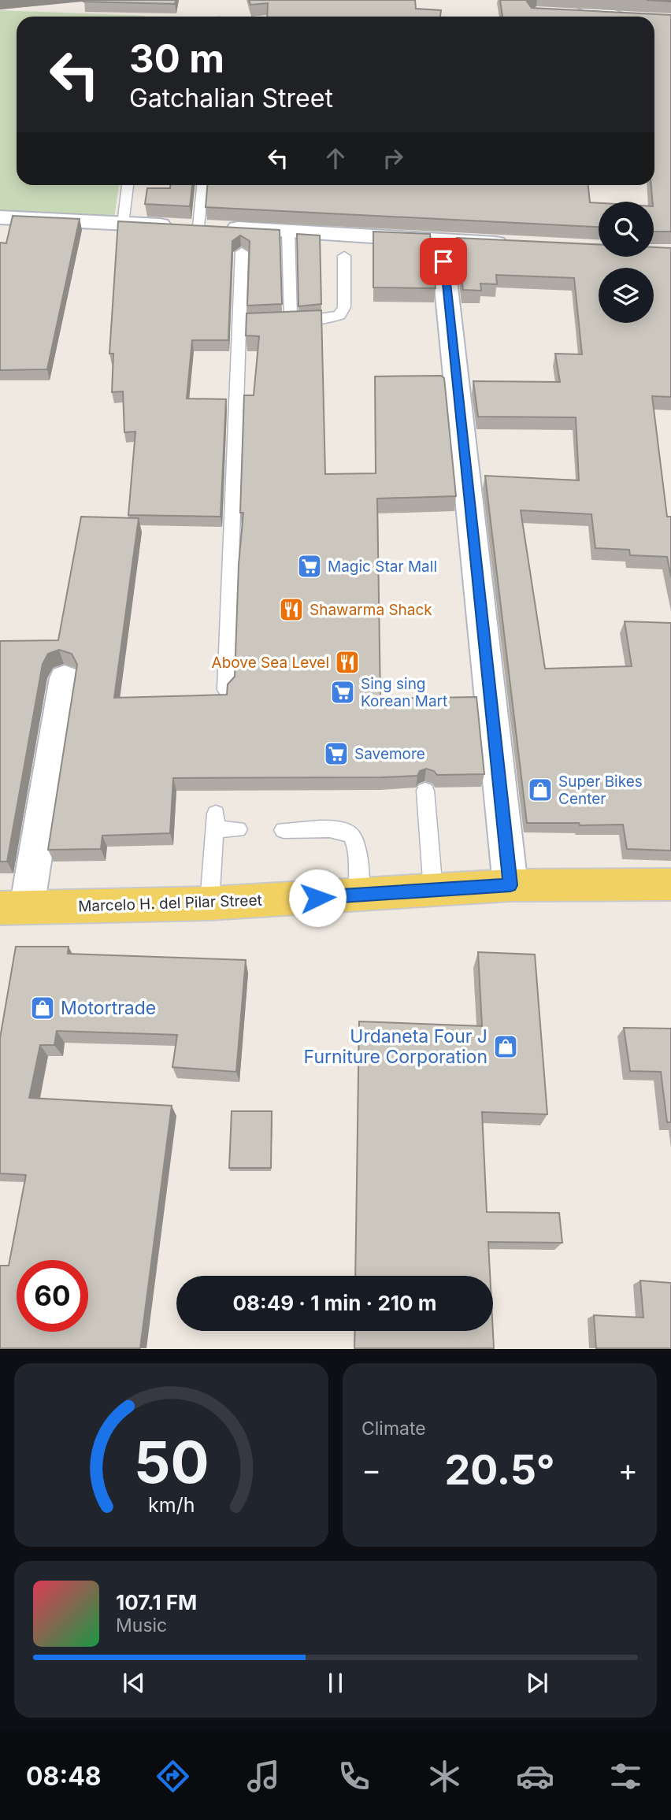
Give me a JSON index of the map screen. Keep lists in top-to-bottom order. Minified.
{"streets":{"main road":["Marcelo H. del Pilar Street"]},"places":{"supermarket":["Magic Star Mall","Sing sing Korean Mart","Savemore"],"restaurant":["Shawarma Shack","Above Sea Level"],"shop":["Super Bikes Center","Motortrade","Urdaneta Four J Furniture Corporation"]},"page":{"turn":["30 m","Gatchalian Street"],"limit":"60","trip":"08:49 · 1 min · 210 m","tile":"Climate","heat":["−","20.5°","+"],"song":["107.1 FM","Music"],"tabs":"08:48","gauge":["50","km/h"]}}
